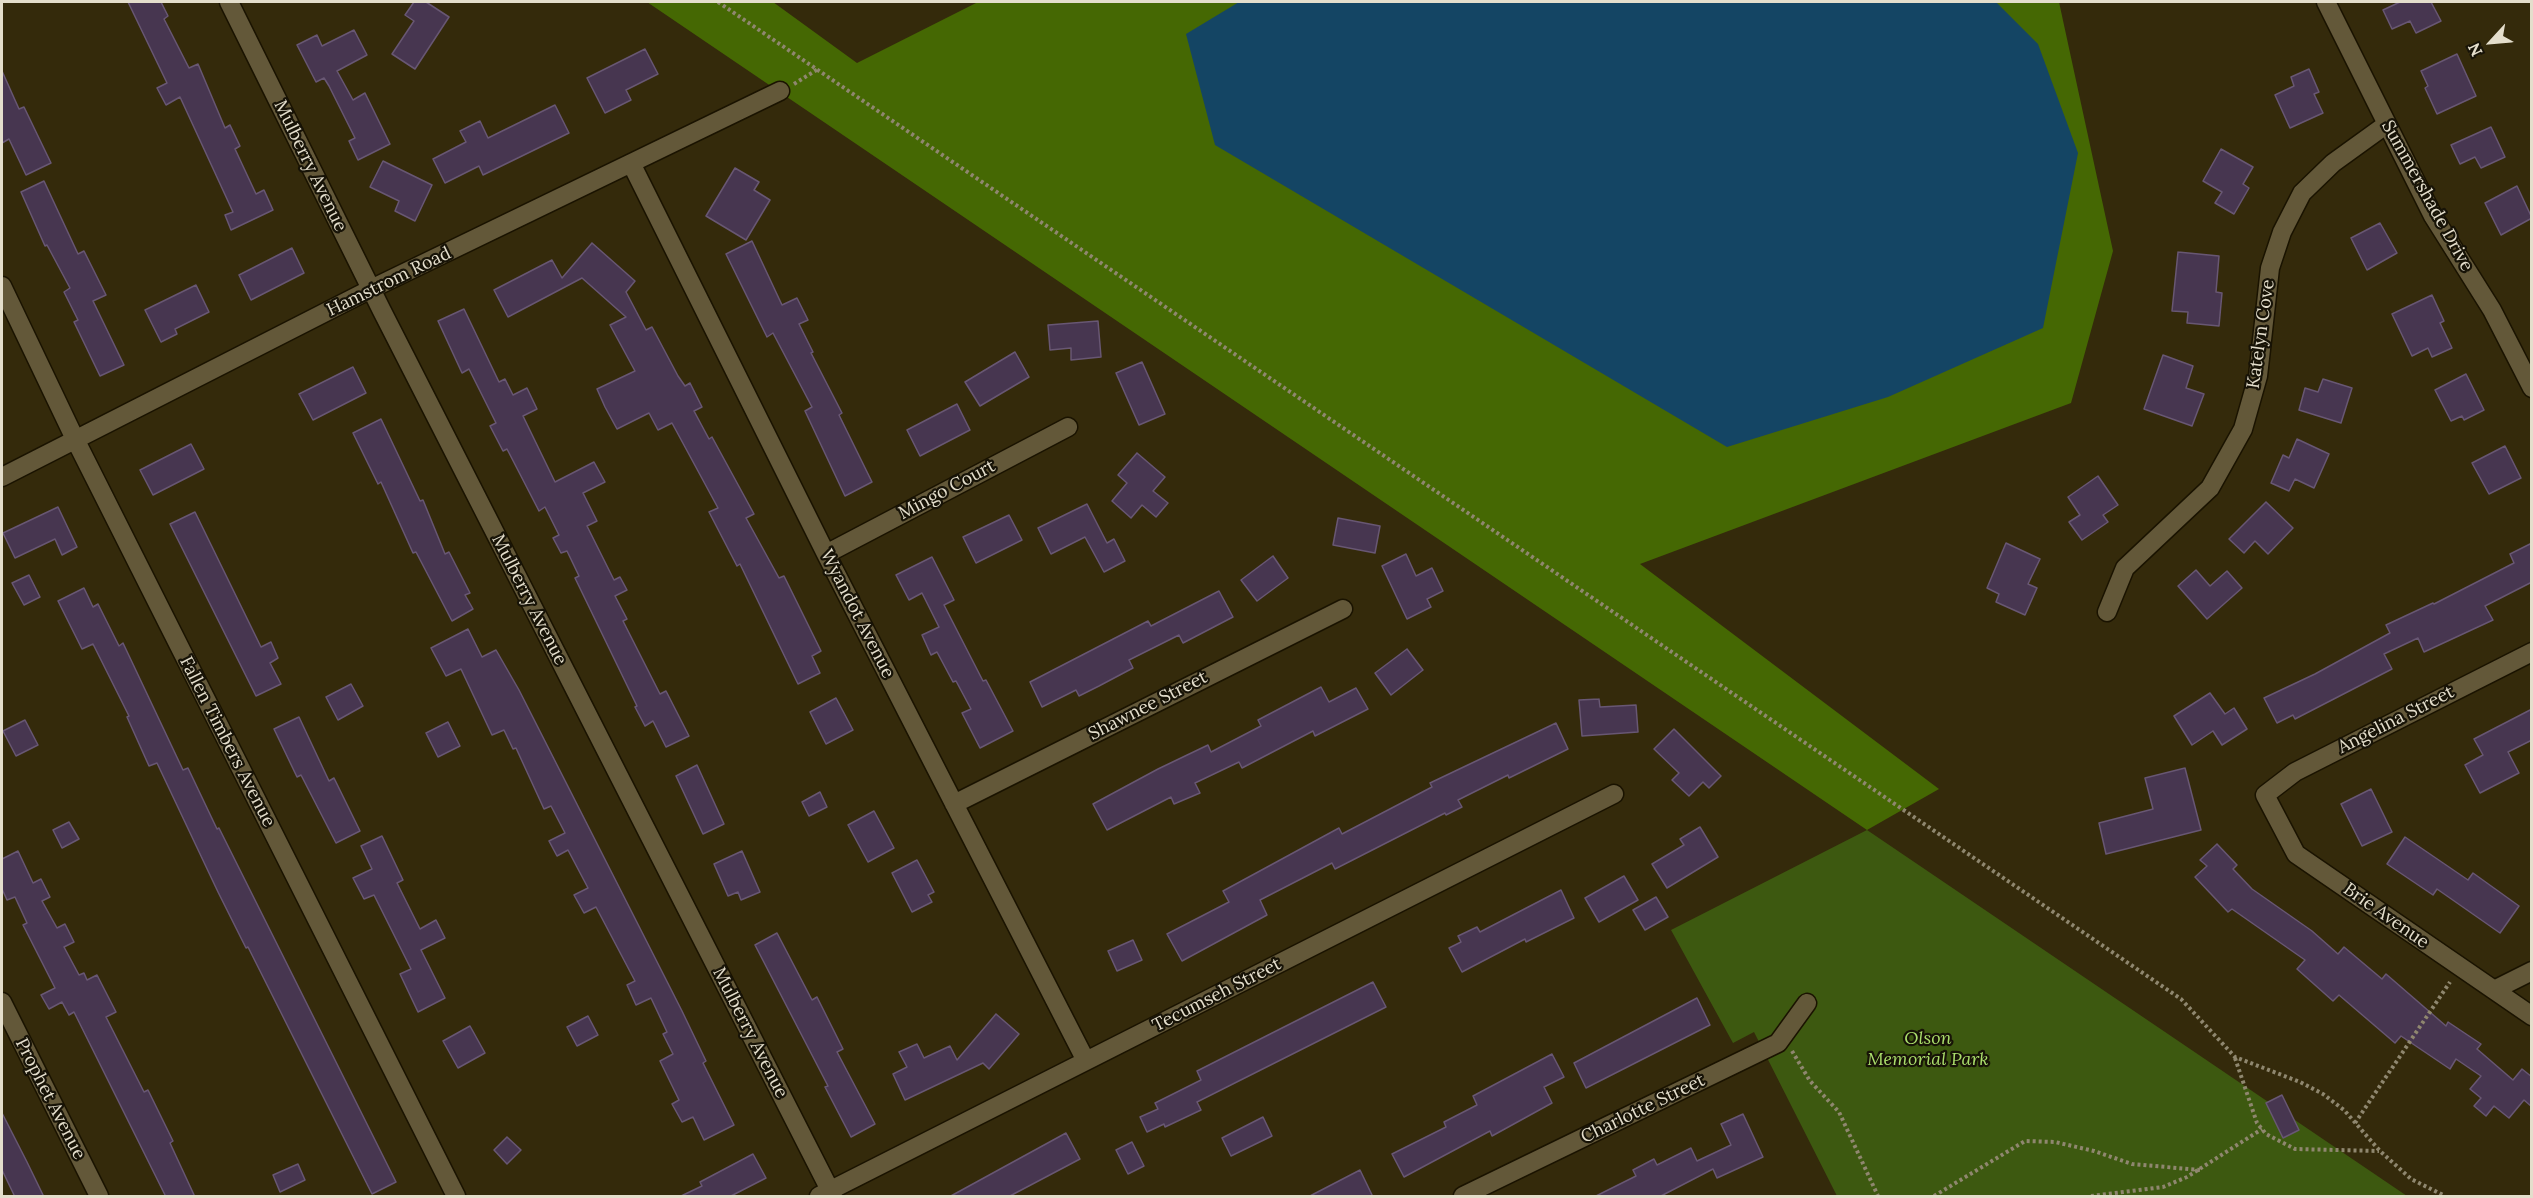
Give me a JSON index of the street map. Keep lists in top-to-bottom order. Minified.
{"streets":{"street":["Mulberry Avenue","Summershade Drive","Hamstrom Road","Katelyn Cove","Mingo Court","Wyandot Avenue","Shawnee Street","Angelina Street","Fallen Timbers Avenue","Brie Avenue","Tecumseh Street","Prophet Avenue","Charlotte Street"]},"crossings":[["Mulberry Avenue","Hamstrom Road"],["Mulberry Avenue","Tecumseh Street"],["Summershade Drive","Katelyn Cove"],["Hamstrom Road","Wyandot Avenue"],["Hamstrom Road","Fallen Timbers Avenue"],["Mingo Court","Wyandot Avenue"],["Wyandot Avenue","Shawnee Street"],["Wyandot Avenue","Tecumseh Street"],["Angelina Street","Brie Avenue"]],"parks":["Olson Memorial Park"],"north":"bottom left"}
